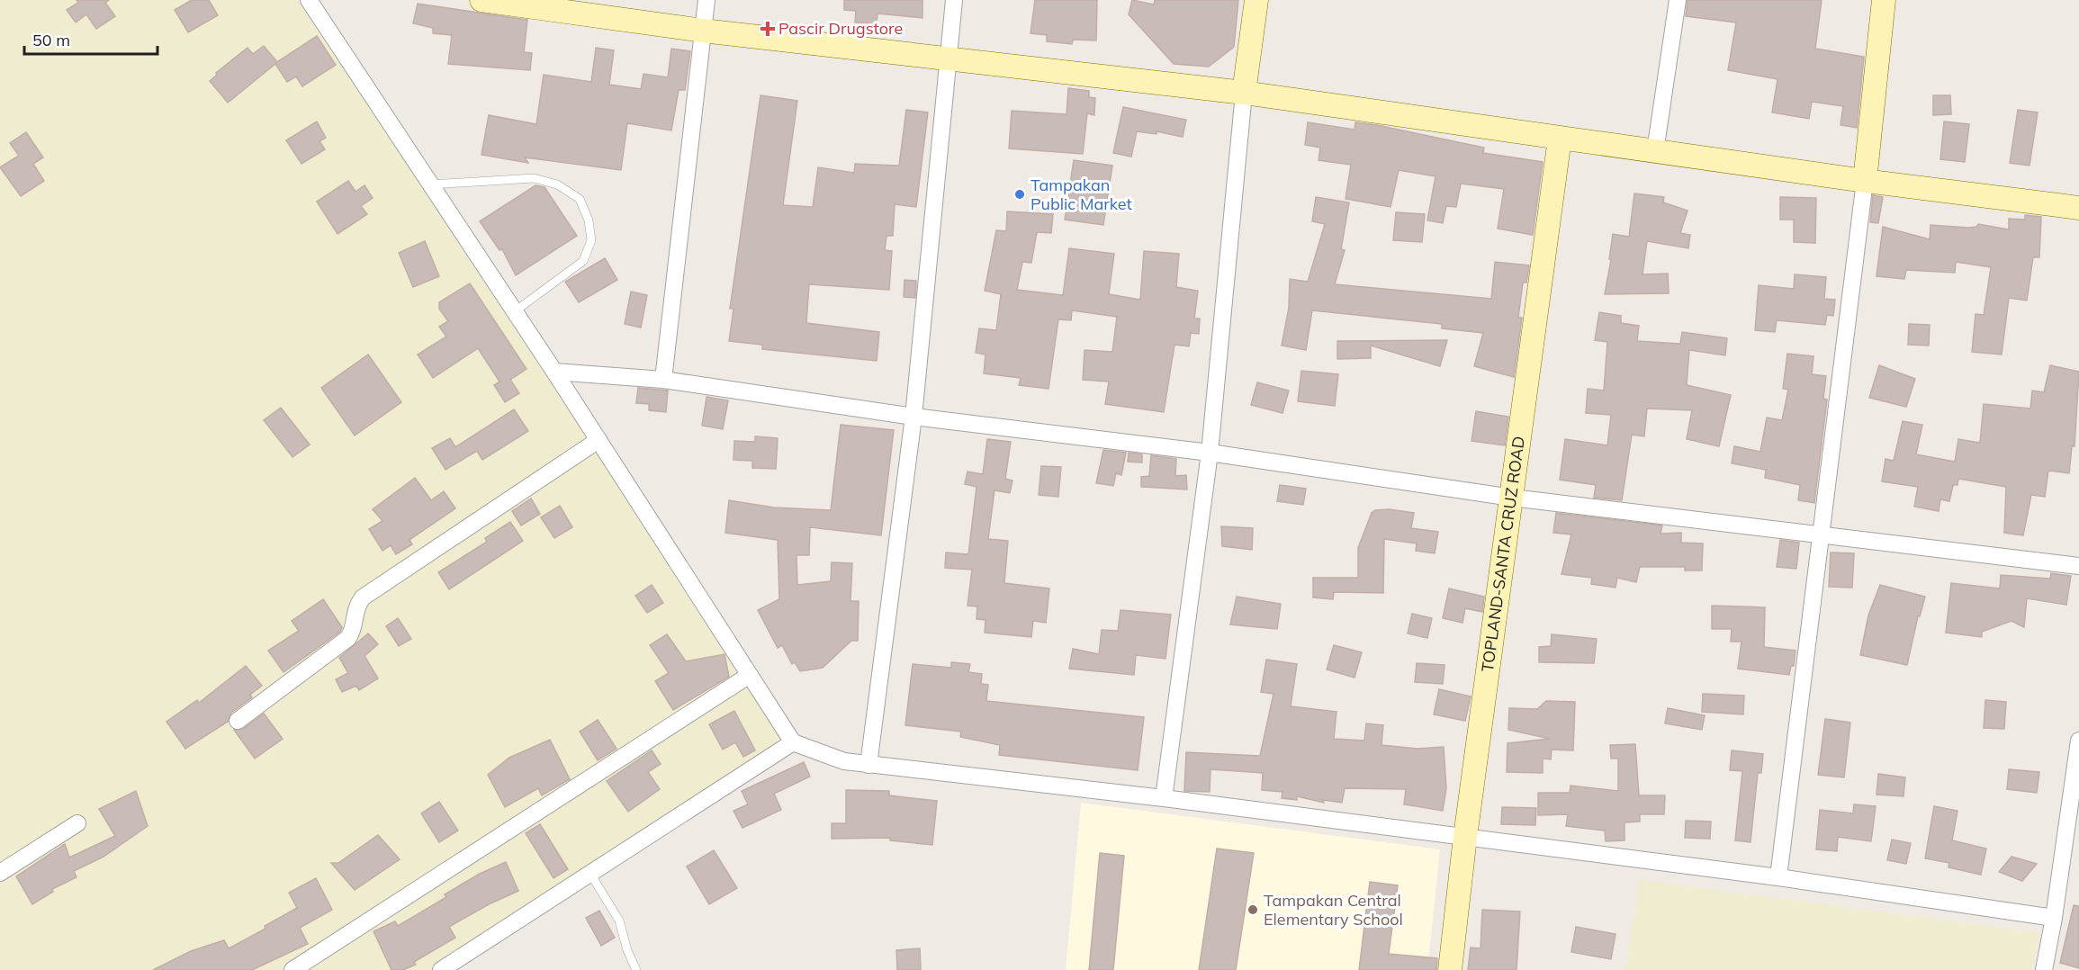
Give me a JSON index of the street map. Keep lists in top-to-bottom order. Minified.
{"streets":{"main road":["TOPLAND-SANTA CRUZ ROAD"]},"places":{"health":["Pascir Drugstore"],"other":["Tampakan Public Market","Tampakan Central Elementary School"]},"scale_bar":"50 m"}
